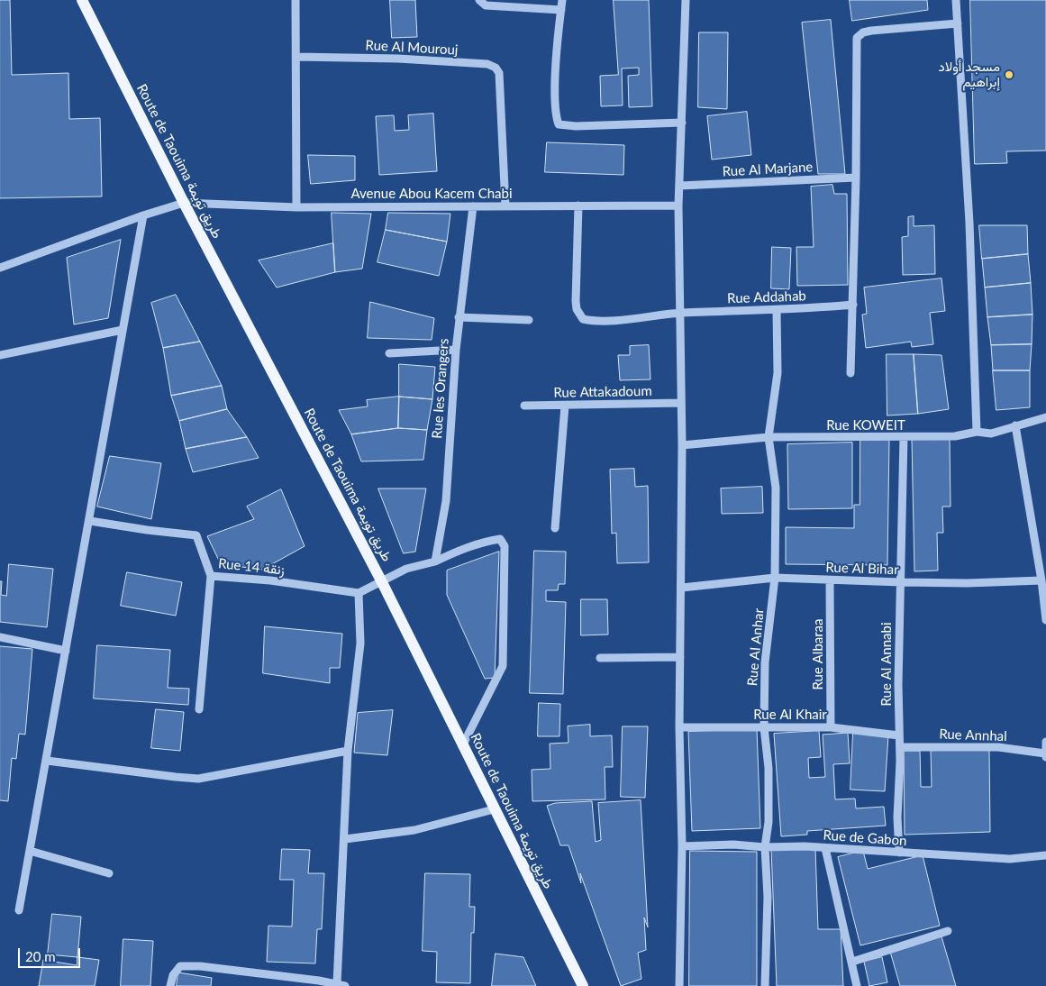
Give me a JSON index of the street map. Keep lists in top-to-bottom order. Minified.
{"streets":{"main road":["Route de Taouima طريق تويمة"],"street":["Rue Al Mourouj","Rue Al Marjane","Avenue Abou Kacem Chabi","Rue Addahab","Rue les Orangers","Rue Attakadoum","Rue KOWEIT","Rue 14 زنقة","Rue Al Bihar","Rue Al Anhar","Rue Albaraa","Rue Al Annabi","Rue Al Khair","Rue Annhal","Rue de Gabon"]},"crossings":[["Rue Al Mourouj","Avenue Abou Kacem Chabi"],["Route de Taouima طريق تويمة","Avenue Abou Kacem Chabi"],["Avenue Abou Kacem Chabi","Rue Addahab"],["Avenue Abou Kacem Chabi","Rue les Orangers"],["Rue Addahab","Rue Al Anhar"],["Rue KOWEIT","Rue Al Anhar"],["Rue KOWEIT","Rue Al Annabi"],["Rue Al Bihar","Rue Al Anhar"],["Rue Al Bihar","Rue Albaraa"],["Rue Al Bihar","Rue Al Annabi"],["Rue Al Anhar","Rue Al Khair"],["Rue Al Anhar","Rue de Gabon"],["Rue Albaraa","Rue Al Khair"],["Rue Al Annabi","Rue Al Khair"],["Rue Al Annabi","Rue Annhal"],["Rue Al Annabi","Rue de Gabon"]],"places":["مسجد أولاد إبراهيم"],"scale_bar":"20 m"}
